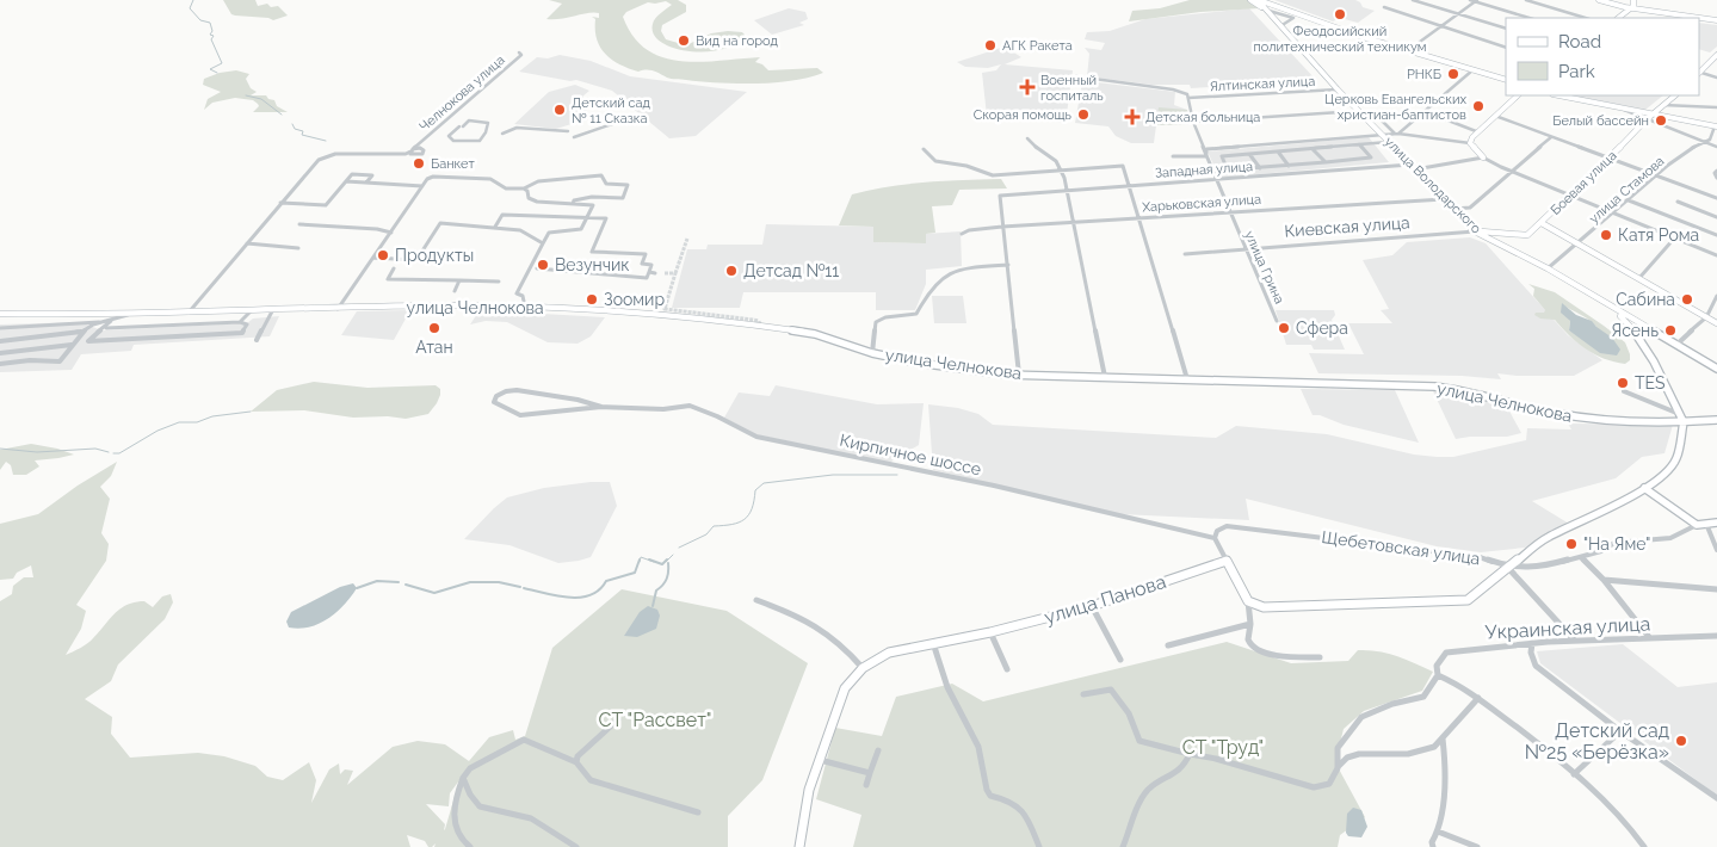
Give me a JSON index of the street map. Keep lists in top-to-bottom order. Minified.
{"streets":{"main road":["Боевая улица","улица Володарского","улица Челнокова","Щебетовская улица","улица Панова"],"street":["Ялтинская улица","Челнокова улица","Западная улица","улица Стамова","Харьковская улица","Киевская улица","улица Грина","Кирпичное шоссе","Украинская улица"]},"crossings":[["Ялтинская улица","улица Володарского"],["Ялтинская улица","улица Грина"],["Западная улица","улица Володарского"],["Западная улица","Харьковская улица"],["Западная улица","улица Грина"],["Боевая улица","улица Володарского"],["Боевая улица","Киевская улица"],["улица Володарского","улица Стамова"],["улица Володарского","Харьковская улица"],["улица Володарского","Киевская улица"],["улица Володарского","улица Челнокова"],["Харьковская улица","улица Грина"],["Киевская улица","улица Грина"],["Кирпичное шоссе","Щебетовская улица"]],"parks":["СТ \"Рассвет\"","СТ \"Труд\""],"places":{"other":["Феодосийский политехнический техникум","Вид на город","АГК Ракета","РНКБ","Церковь Евангельских христиан-баптистов","Детский сад № 11 Сказка","Скорая помощь","Белый баcсейн","Банкет","Катя Рома","Продукты","Везунчик","Детсад №11","Зоомир","Сабина","Атан","Сфера","Ясень","TES","\"На Яме\"","Детский сад №25 «Берёзка»"],"health":["Военный госпиталь","Детская больница"]},"legend":["Road","Park"]}
